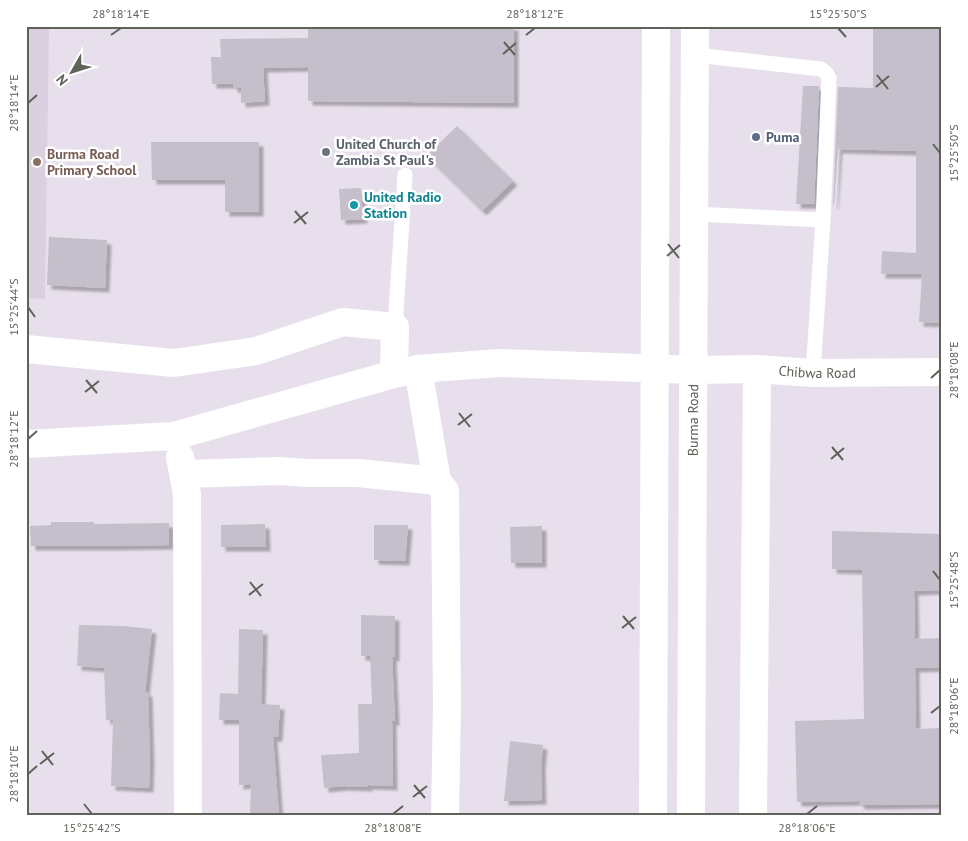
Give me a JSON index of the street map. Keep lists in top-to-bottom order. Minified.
{"streets":{"street":["Chibwa Road","Burma Road"]},"crossings":[["Chibwa Road","Burma Road"]],"places":["Puma","United Church of Zambia St Paul's","Burma Road Primary School","United Radio Station"],"north":"bottom left","coordinates":["28°18'14\"E","28°18'12\"E","15°25'50\"S","15°25'44\"S","28°18'08\"E","15°25'48\"S","28°18'06\"E","28°18'10\"E","15°25'42\"S"]}
